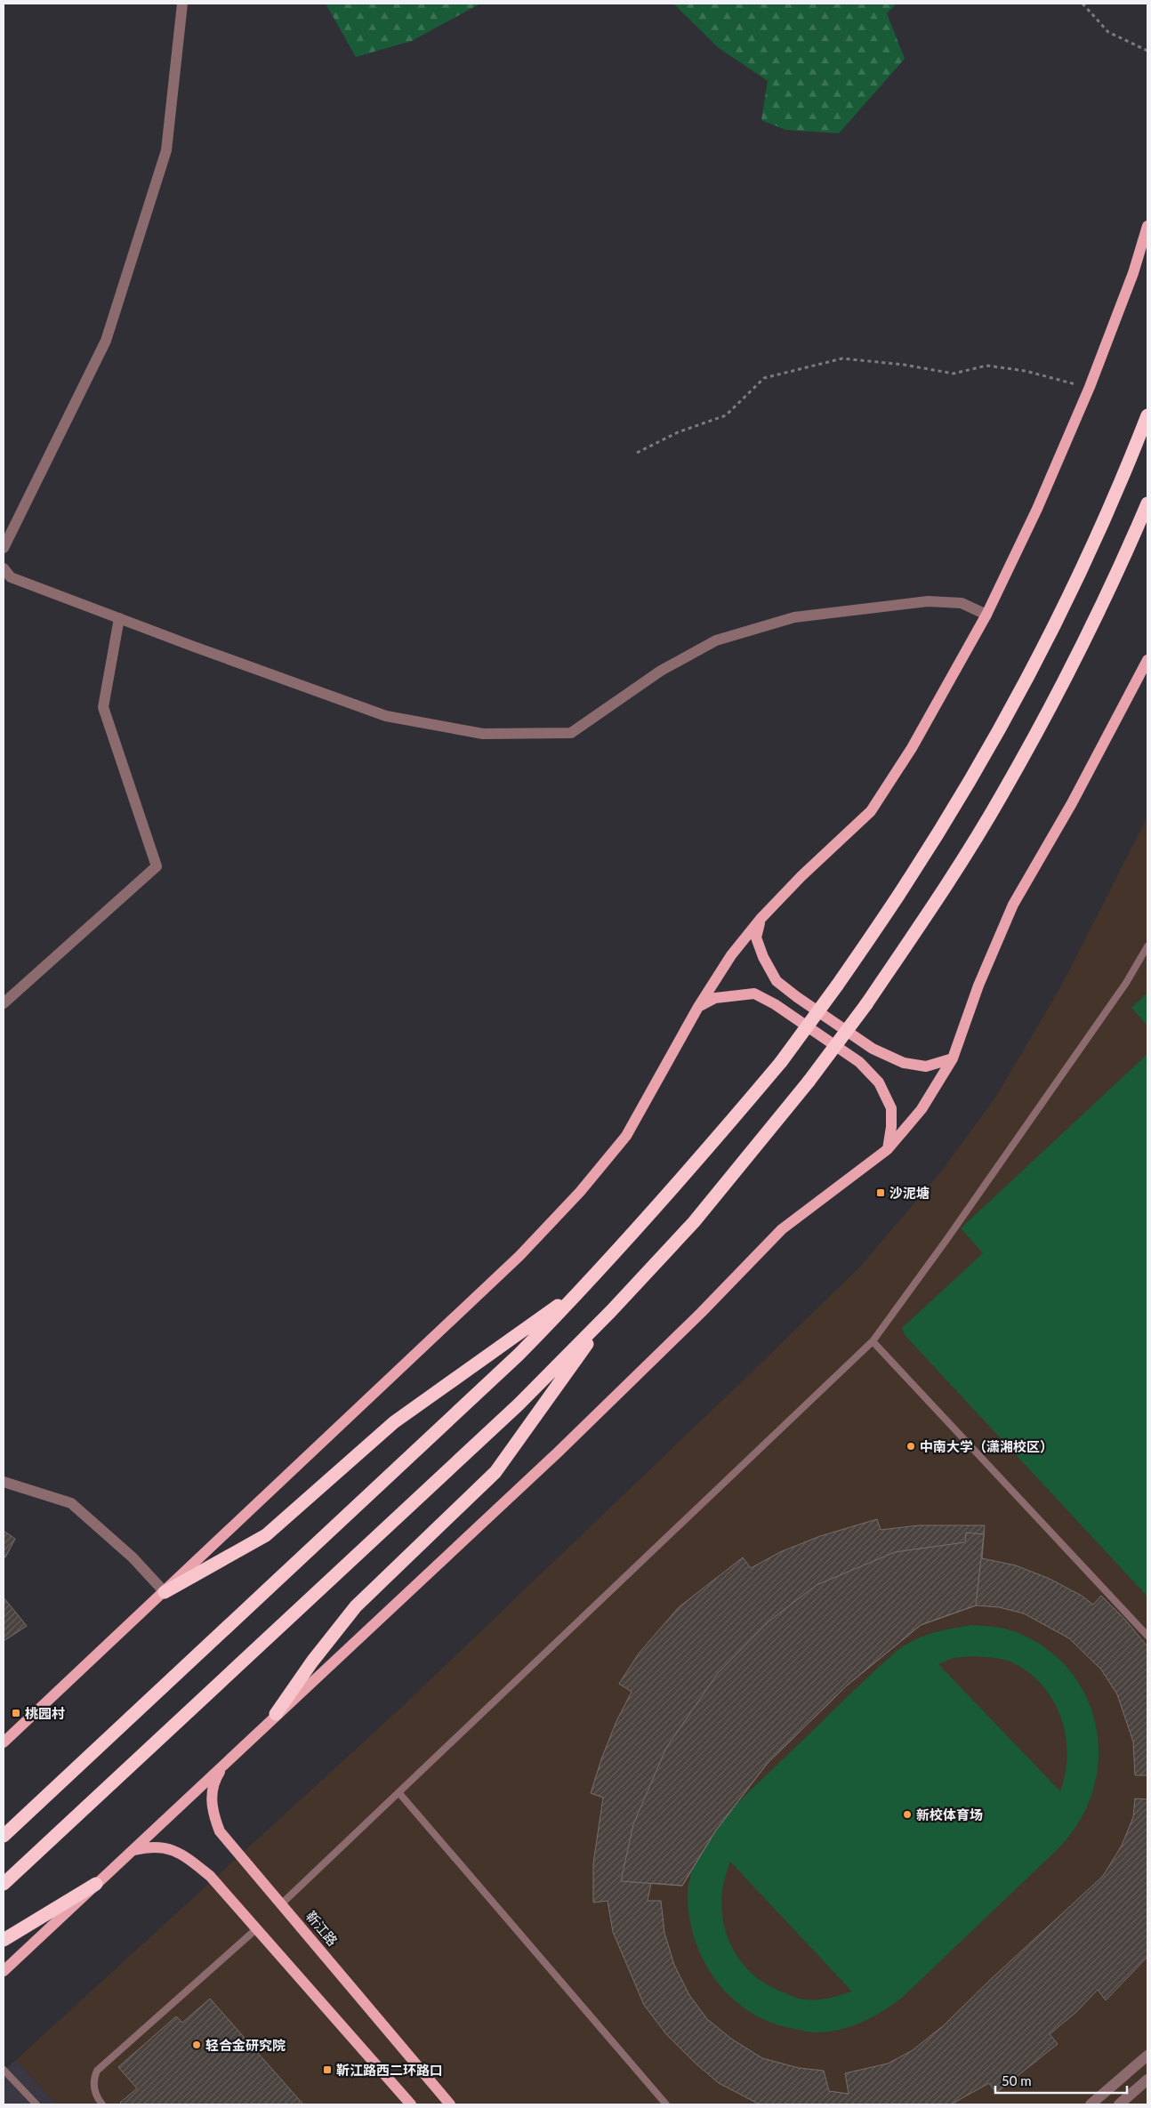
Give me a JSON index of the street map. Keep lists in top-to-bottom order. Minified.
{"streets":{"main road":["靳江路"]},"places":{"transit":["沙泥塘","桃园村","靳江路西二环路口"],"other":["中南大学（潇湘校区）","新校体育场","轻合金研究院"]},"scale_bar":"50 m"}
